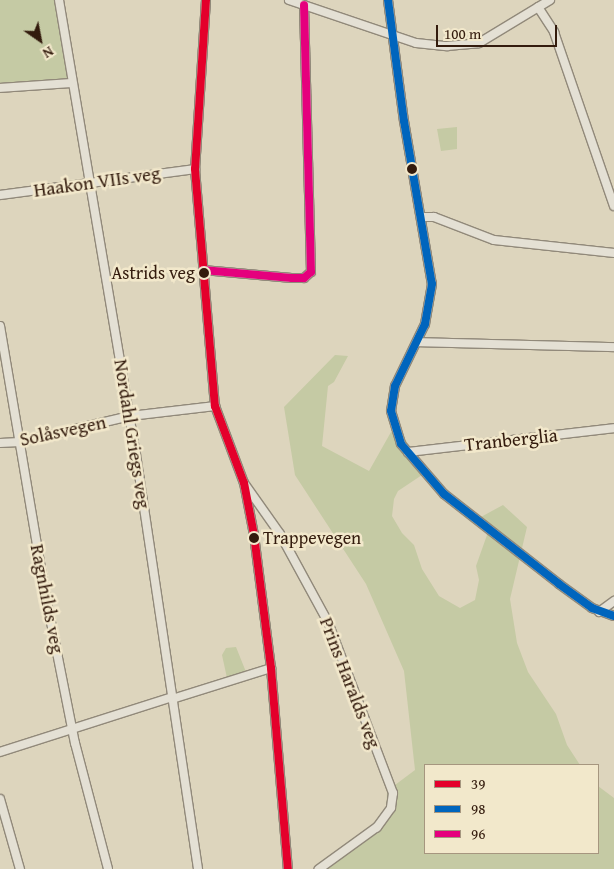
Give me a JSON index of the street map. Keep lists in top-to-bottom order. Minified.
{"streets":{"street":["Haakon VIIs veg","Solåsvegen","Nordahl Griegs veg","Tranberglia","Ragnhilds veg","Prins Haralds veg"]},"crossings":[["Haakon VIIs veg","Nordahl Griegs veg"],["Solåsvegen","Nordahl Griegs veg"],["Solåsvegen","Ragnhilds veg"]],"places":["Astrids veg","Trappevegen"],"lines":["transit line 39","transit line 98","transit line 96"],"legend":["39","98","96"],"scale_bar":"100 m","north":"bottom right"}
